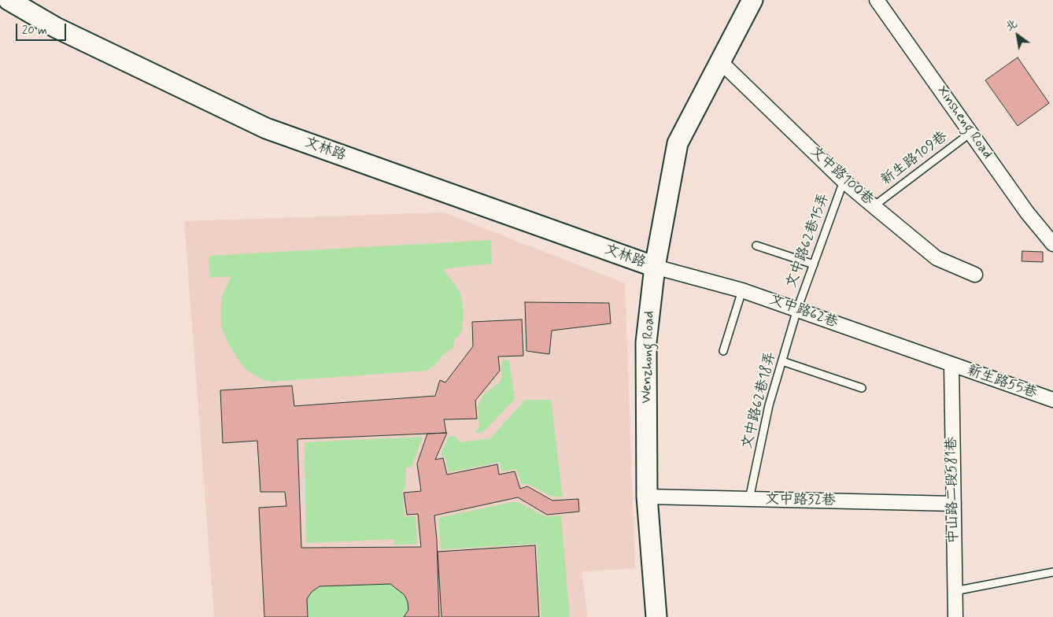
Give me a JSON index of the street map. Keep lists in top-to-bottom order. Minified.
{"streets":{"street":["Xinsheng Road","文林路","文中路100巷","文中路62巷","Wenzhong Road","新生路55巷","中山路二段581巷","文中路32巷"],"lane":["新生路109巷","文中路62巷15弄","文中路62巷18弄"]},"crossings":[["Xinsheng Road","新生路109巷"],["文林路","文中路62巷"],["文林路","Wenzhong Road"],["新生路109巷","文中路100巷"],["文中路100巷","文中路62巷15弄"],["文中路100巷","Wenzhong Road"],["文中路62巷15弄","文中路62巷"],["文中路62巷15弄","文中路62巷18弄"],["文中路62巷","Wenzhong Road"],["文中路62巷","新生路55巷"],["文中路62巷","文中路62巷18弄"],["文中路62巷","中山路二段581巷"],["Wenzhong Road","文中路32巷"],["新生路55巷","中山路二段581巷"],["文中路62巷18弄","文中路32巷"],["中山路二段581巷","文中路32巷"]],"scale_bar":"20 m","north":"top left"}
